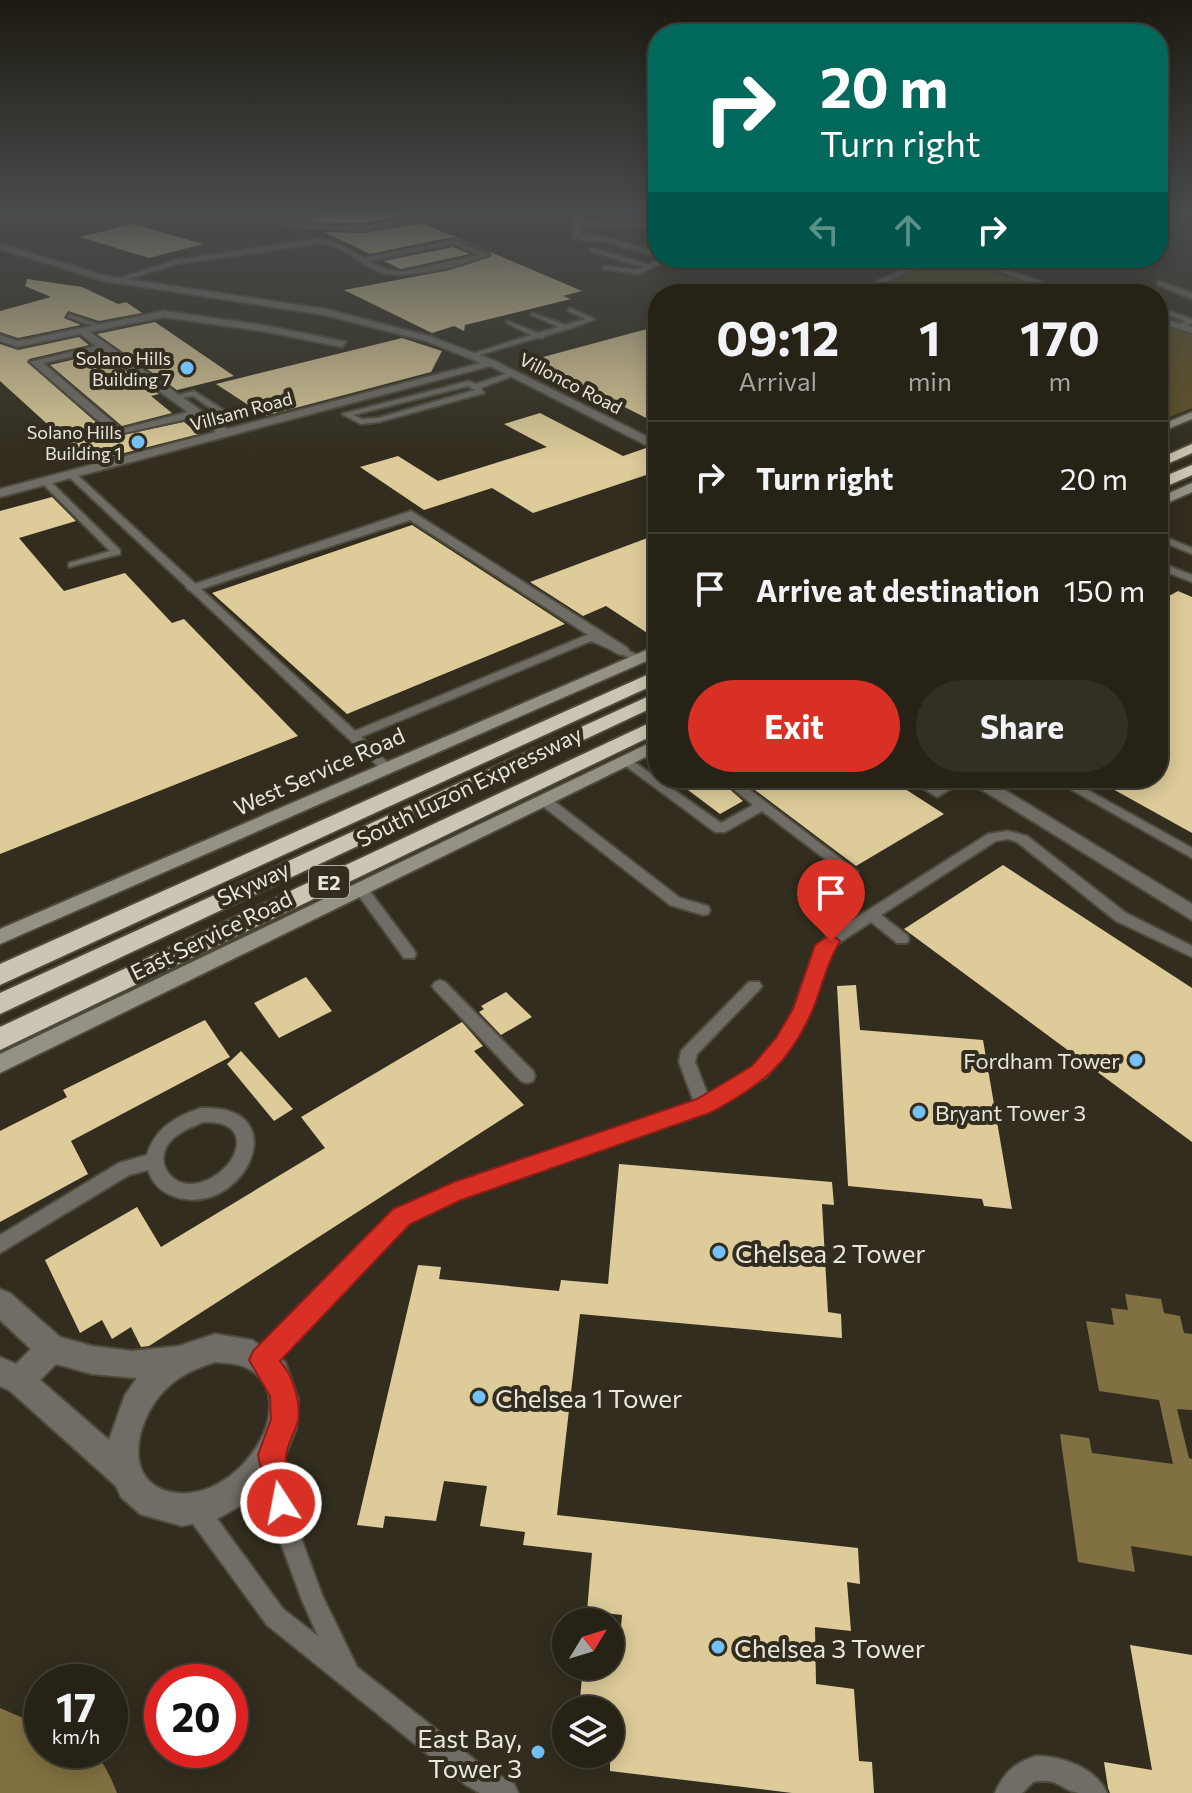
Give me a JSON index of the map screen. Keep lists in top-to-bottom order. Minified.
{"streets":{"highway":["South Luzon Expressway","E2","Skyway"],"main road":["West Service Road","East Service Road"],"street":["Villonco Road","Villsam Road"]},"crossings":[["Villonco Road","Villsam Road"]],"places":["Solano Hills Building 7","Solano Hills Building 1","Fordham Tower","Bryant Tower 3","Chelsea 2 Tower","Chelsea 1 Tower","Chelsea 3 Tower","East Bay, Tower 3"],"north":"top right","page":{"turn":["20 m","Turn right"],"eta":["09:12","Arrival","1","min","170","m"],"list":[{"name":"Turn right","value":"20 m"},{"name":"Arrive at destination","value":"150 m"}],"buttons":["Exit","Share"],"speed":"17 km/h","limit":"20"}}
